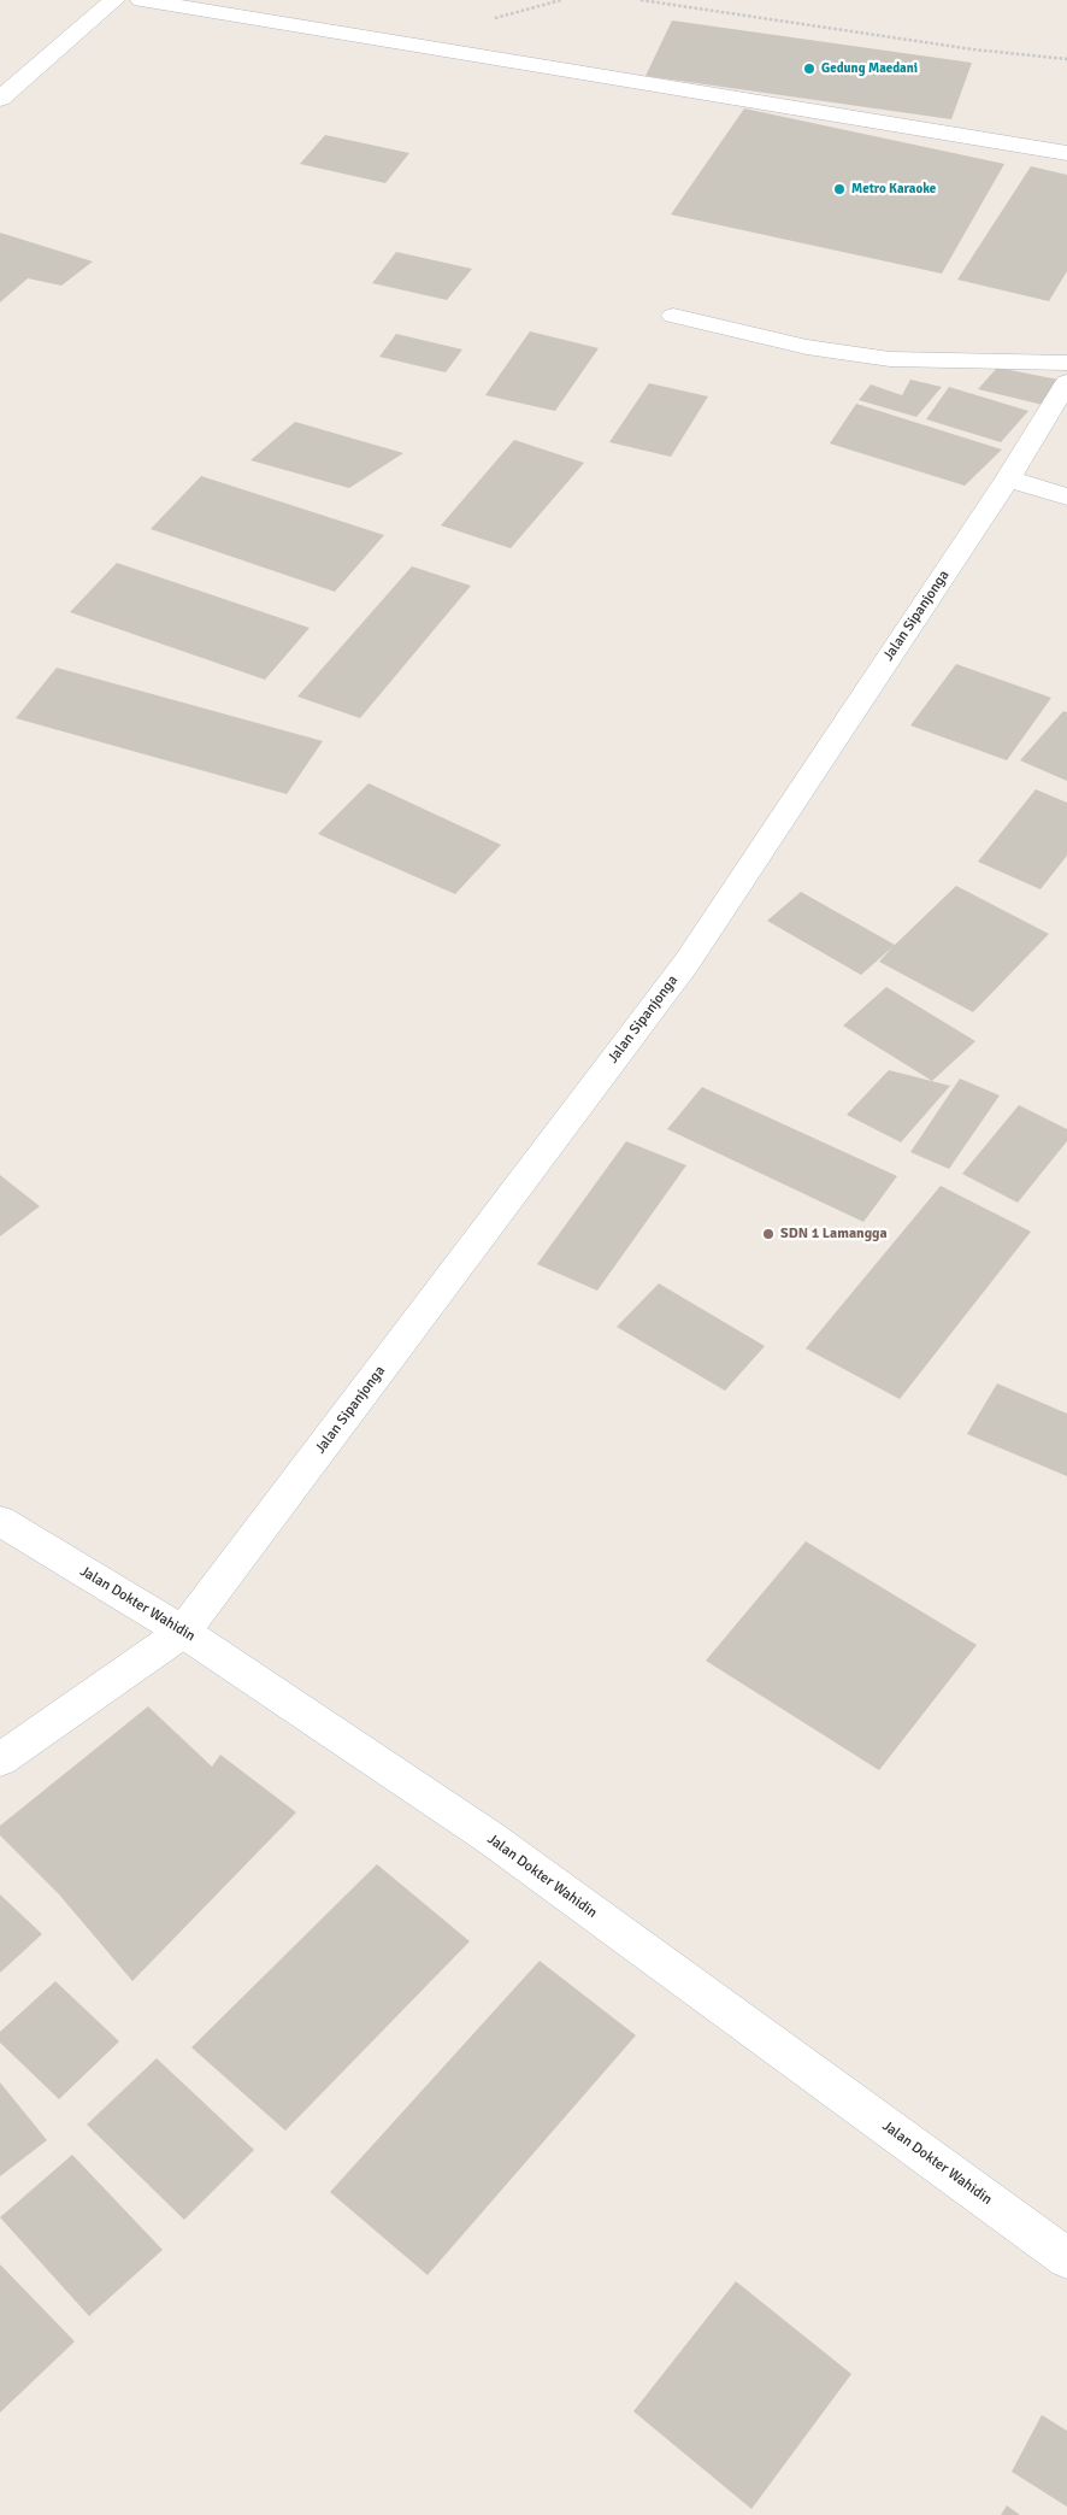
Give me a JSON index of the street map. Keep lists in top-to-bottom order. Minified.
{"streets":{"street":["Jalan Sipanjonga","Jalan Dokter Wahidin"]},"crossings":[["Jalan Sipanjonga","Jalan Dokter Wahidin"]],"places":["Gedung Maedani","Metro Karaoke","SDN 1 Lamangga"]}
